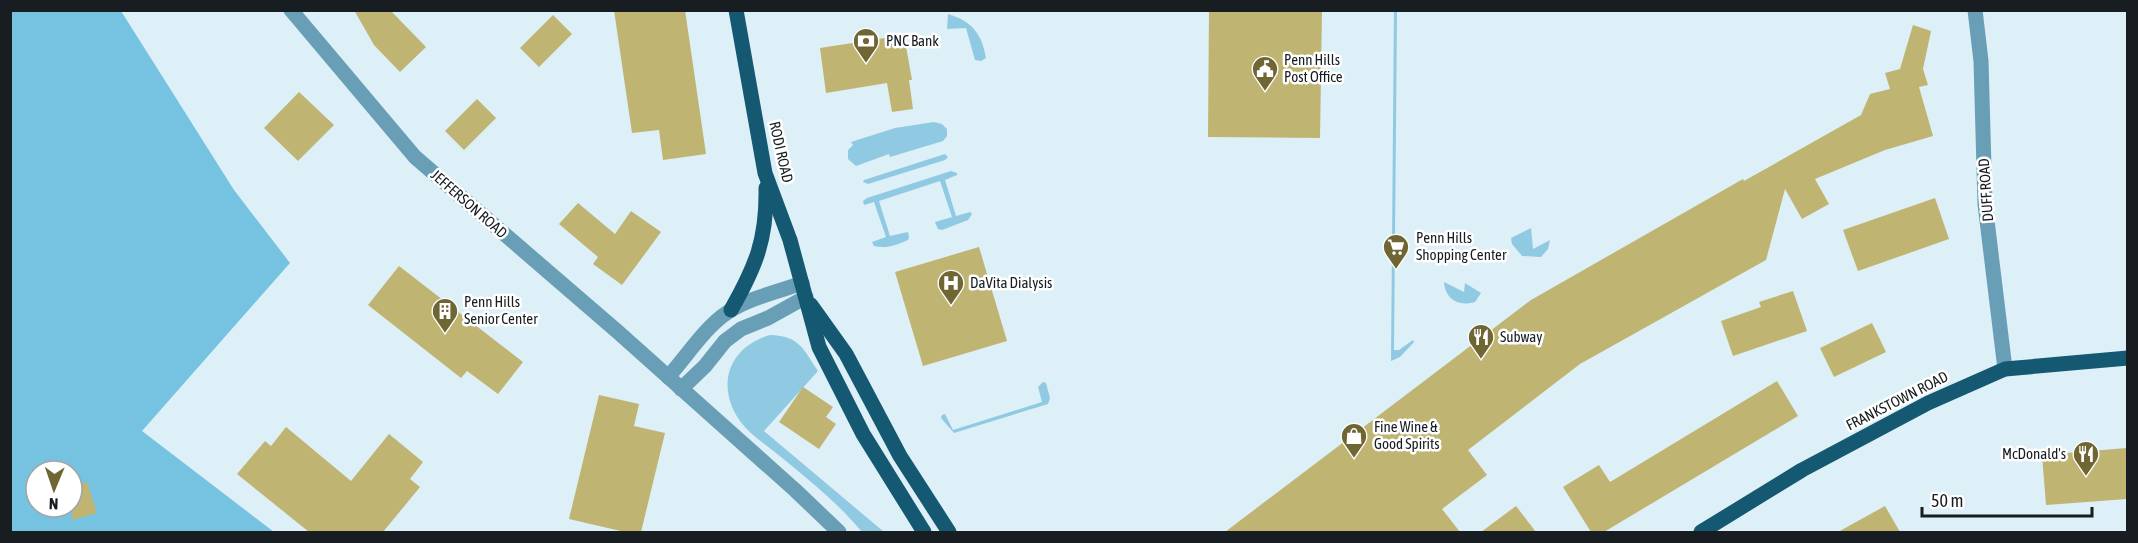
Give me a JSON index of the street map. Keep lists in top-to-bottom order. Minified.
{"streets":{"main road":["RODI ROAD","FRANKSTOWN ROAD"],"street":["DUFF ROAD","JEFFERSON ROAD"]},"crossings":[["DUFF ROAD","FRANKSTOWN ROAD"]],"places":{"bank":["PNC Bank"],"public building":["Penn Hills Post Office"],"supermarket":["Penn Hills Shopping Center"],"hospital":["DaVita Dialysis"],"building":["Penn Hills Senior Center"],"restaurant":["Subway","McDonald's"],"shop":["Fine Wine & Good Spirits"]},"scale_bar":"50 m","north":"bottom"}
